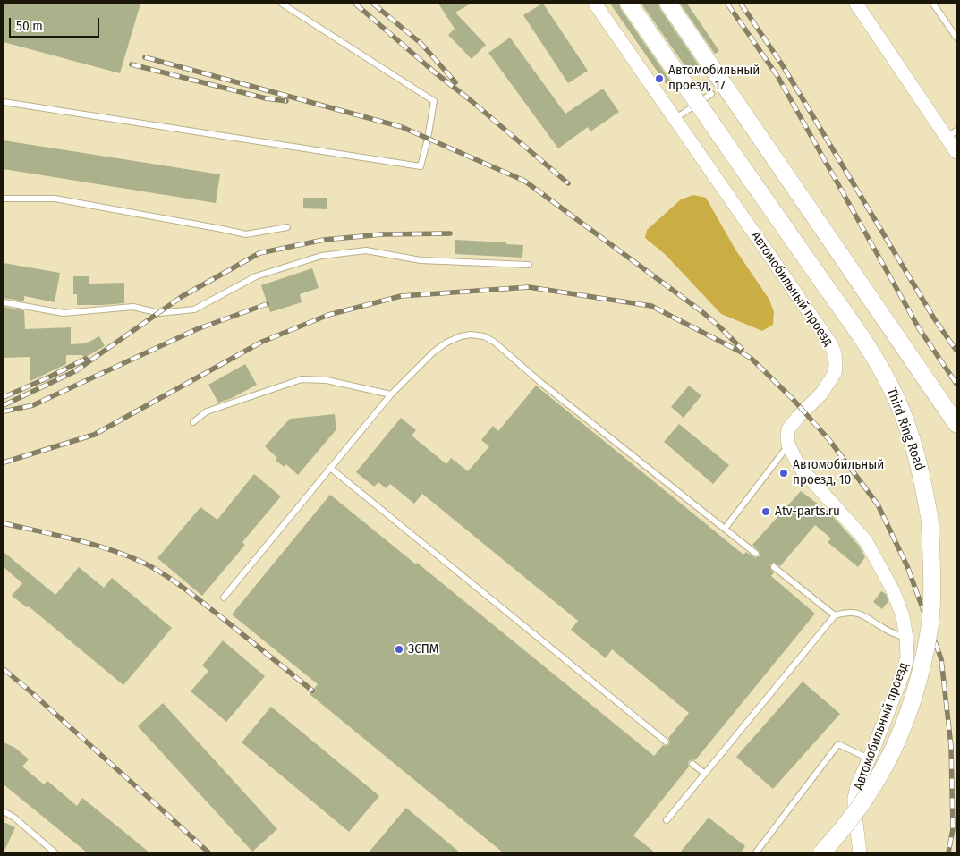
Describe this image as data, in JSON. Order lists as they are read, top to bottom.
{
  "streets": {
    "main road": ["Third Ring Road"],
    "street": ["Автомобильный проезд"]
  },
  "places": [
    "Автомобильный проезд, 17",
    "Автомобильный проезд, 10",
    "Atv-parts.ru",
    "ЗСПМ"
  ],
  "scale_bar": "50 m"
}
